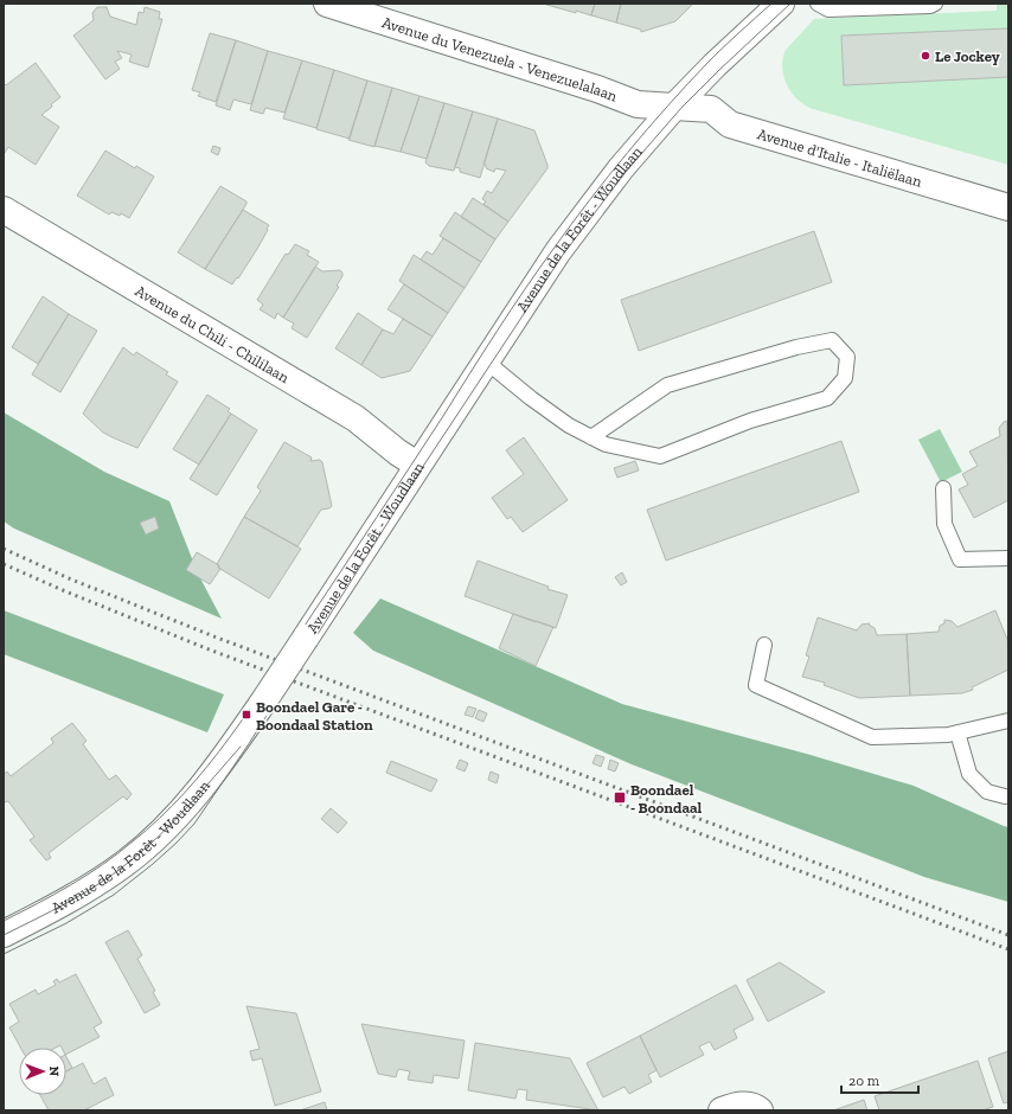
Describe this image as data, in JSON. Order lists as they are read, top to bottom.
{
  "streets": {
    "street": [
      "Avenue du Venezuela - Venezuelalaan",
      "Avenue d'Italie - Italiëlaan",
      "Avenue de la Forêt - Woudlaan",
      "Avenue du Chili - Chililaan"
    ]
  },
  "crossings": [
    ["Avenue du Venezuela - Venezuelalaan", "Avenue d'Italie - Italiëlaan"],
    ["Avenue du Venezuela - Venezuelalaan", "Avenue de la Forêt - Woudlaan"],
    ["Avenue d'Italie - Italiëlaan", "Avenue de la Forêt - Woudlaan"],
    ["Avenue de la Forêt - Woudlaan", "Avenue du Chili - Chililaan"]
  ],
  "places": {
    "other": ["Le Jockey"],
    "transit": ["Boondael Gare - Boondaal Station", "Boondael - Boondaal"]
  },
  "scale_bar": "20 m",
  "north": "right"
}
